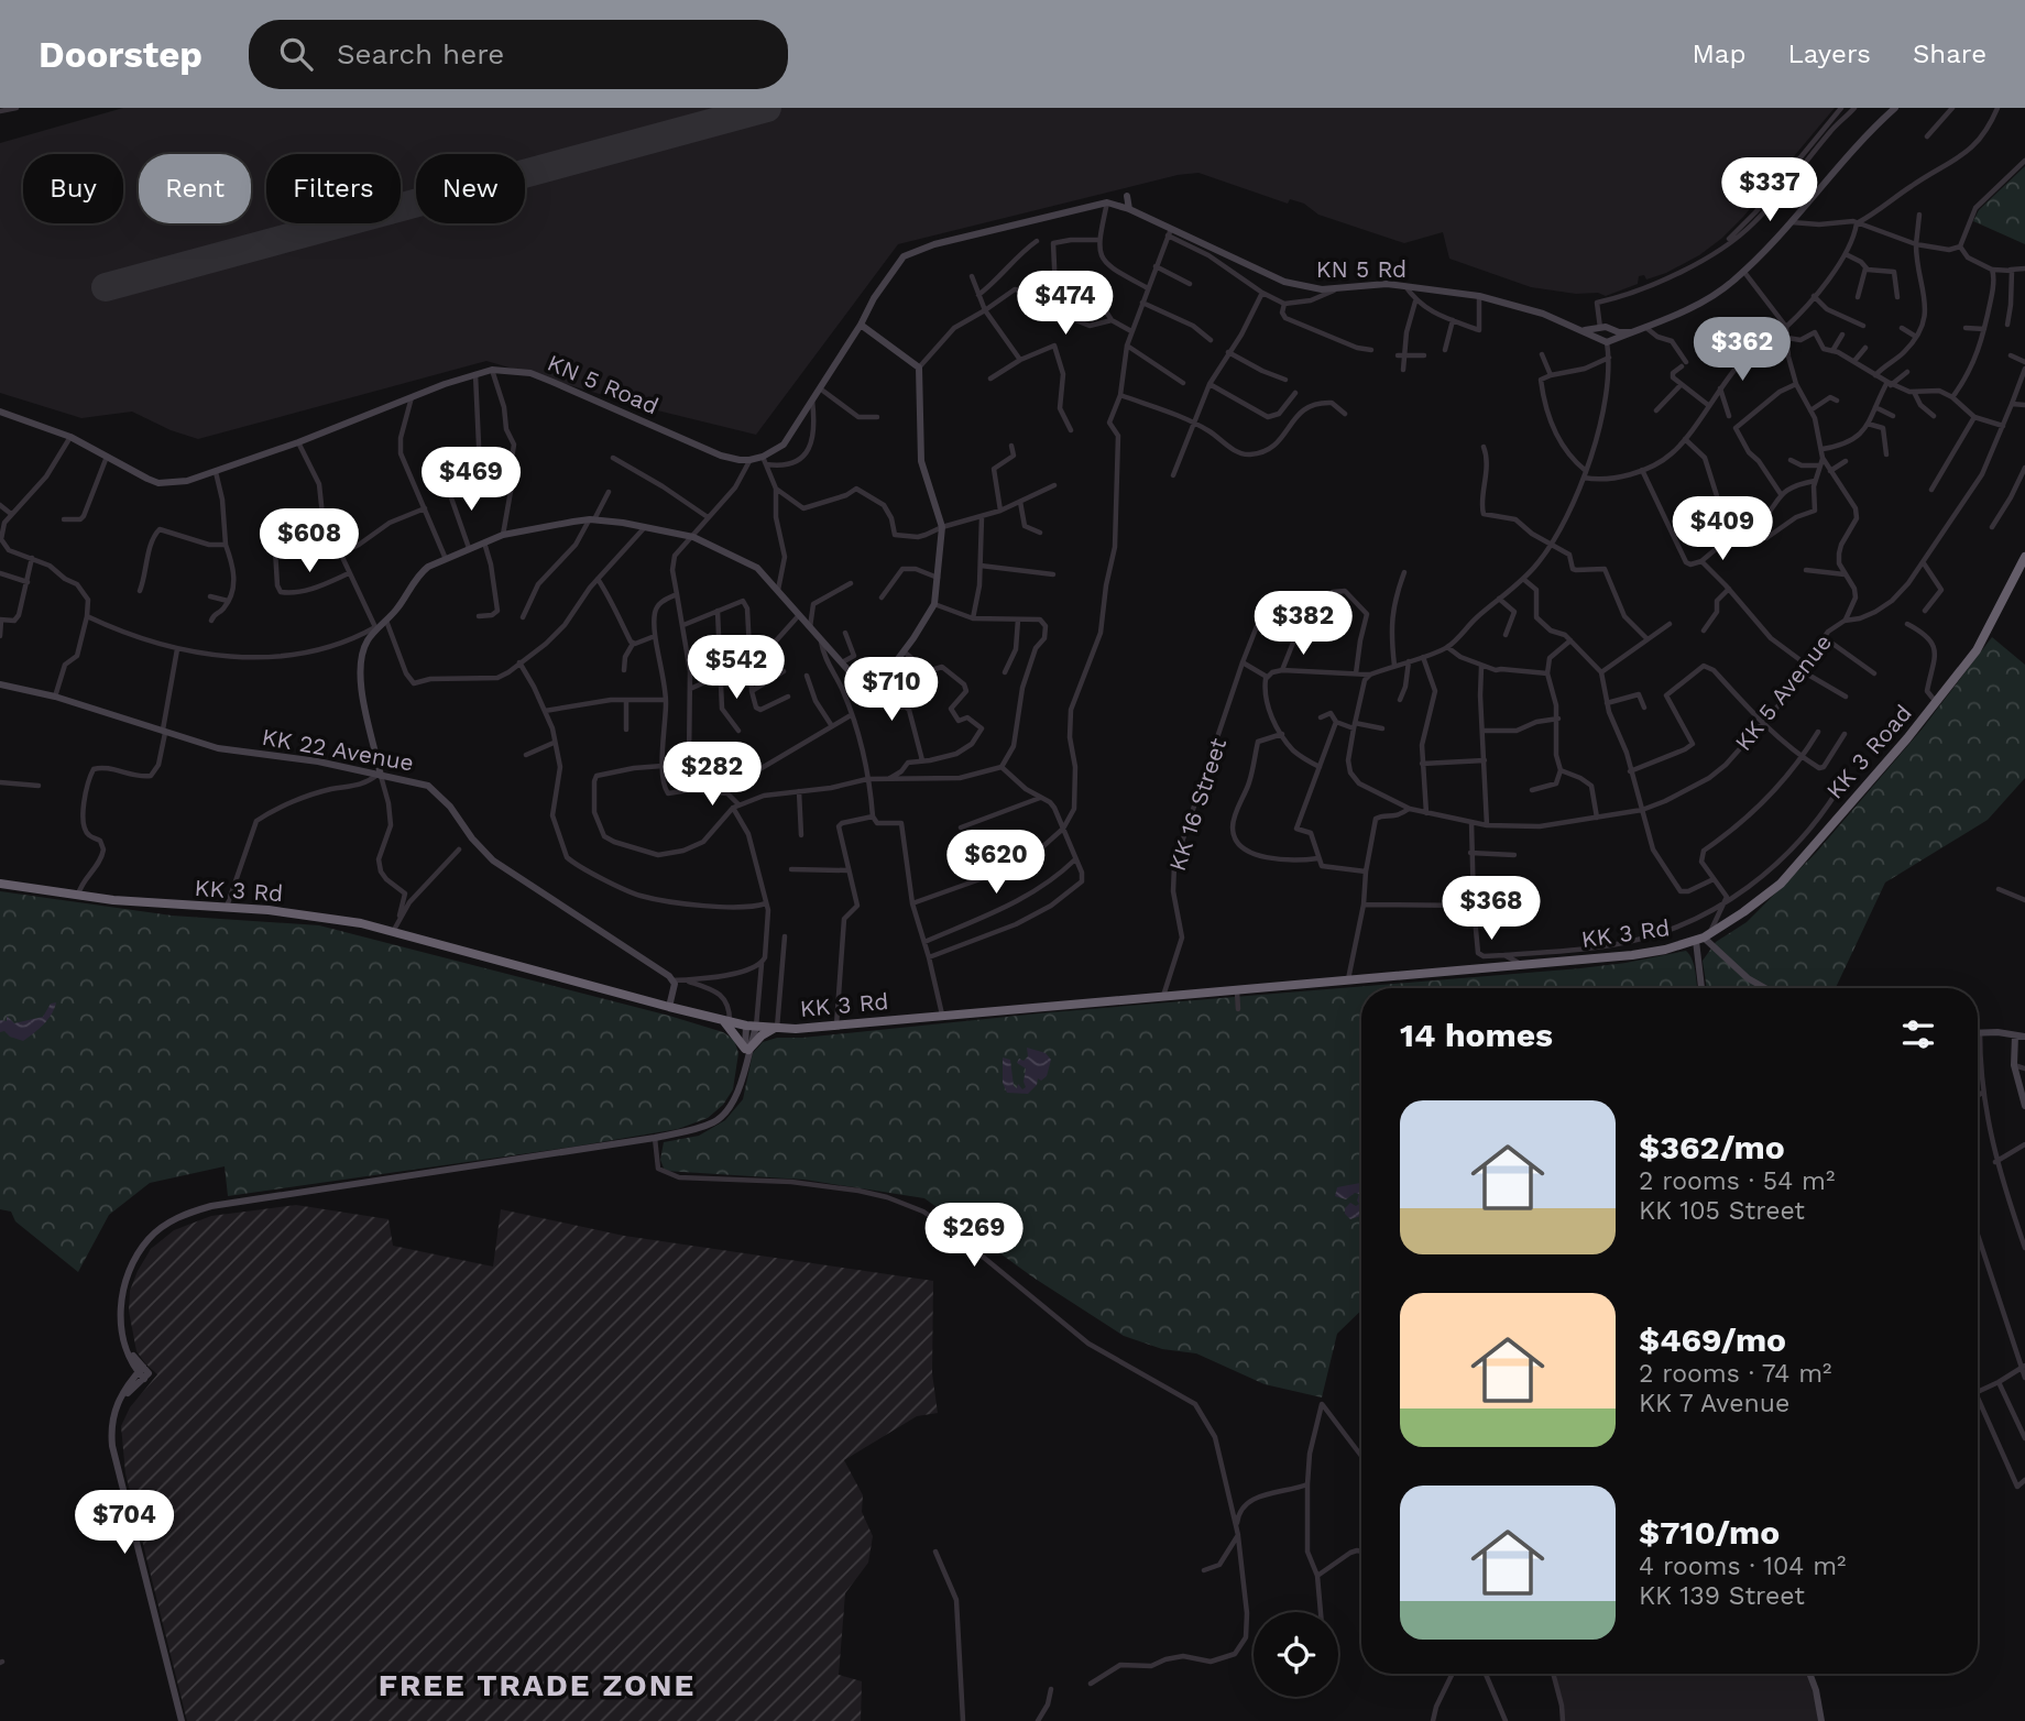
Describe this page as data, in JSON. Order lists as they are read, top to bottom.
{
  "streets": {
    "highway": ["KK 3 Road", "KK 3 Rd"],
    "main road": ["KN 5 Rd", "KN 5 Road", "KK 22 Avenue"],
    "street": ["KK 5 Avenue", "KK 16 Street"]
  },
  "crossings": [
    ["KN 5 Rd", "KN 5 Road"],
    ["KK 3 Road", "KK 3 Rd"],
    ["KK 16 Street", "KK 3 Rd"]
  ],
  "districts": ["FREE TRADE ZONE"],
  "page": {
    "header": "Doorstep",
    "search": "Search here",
    "nav": ["Map", "Layers", "Share"],
    "chip": [
      "Buy",
      "Rent",
      "Filters",
      "New"
    ],
    "price": [
      "$337",
      "$474",
      "$362",
      "$469",
      "$409",
      "$608",
      "$382",
      "$542",
      "$710",
      "$282",
      "$620",
      "$368",
      "$269",
      "$704"
    ],
    "heading": "14 homes",
    "list": [
      {
        "name": "$362/mo",
        "note": "2 rooms · 54 m² · KK 105 Street"
      },
      {
        "name": "$469/mo",
        "note": "2 rooms · 74 m² · KK 7 Avenue"
      },
      {
        "name": "$710/mo",
        "note": "4 rooms · 104 m² · KK 139 Street"
      }
    ]
  }
}
